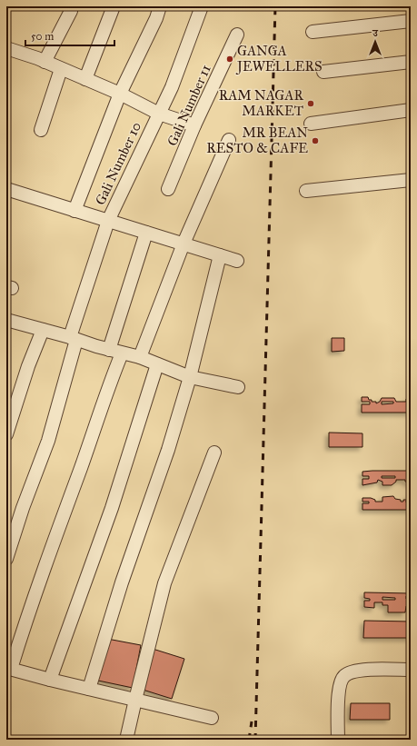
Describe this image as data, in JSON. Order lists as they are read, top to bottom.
{
  "streets": {
    "street": ["Gali Number 11", "Gali Number 10"]
  },
  "places": ["GANGA JEWELLERS", "RAM NAGAR MARKET", "MR BEAN RESTO & CAFE"],
  "scale_bar": "50 m",
  "north": "top"
}
